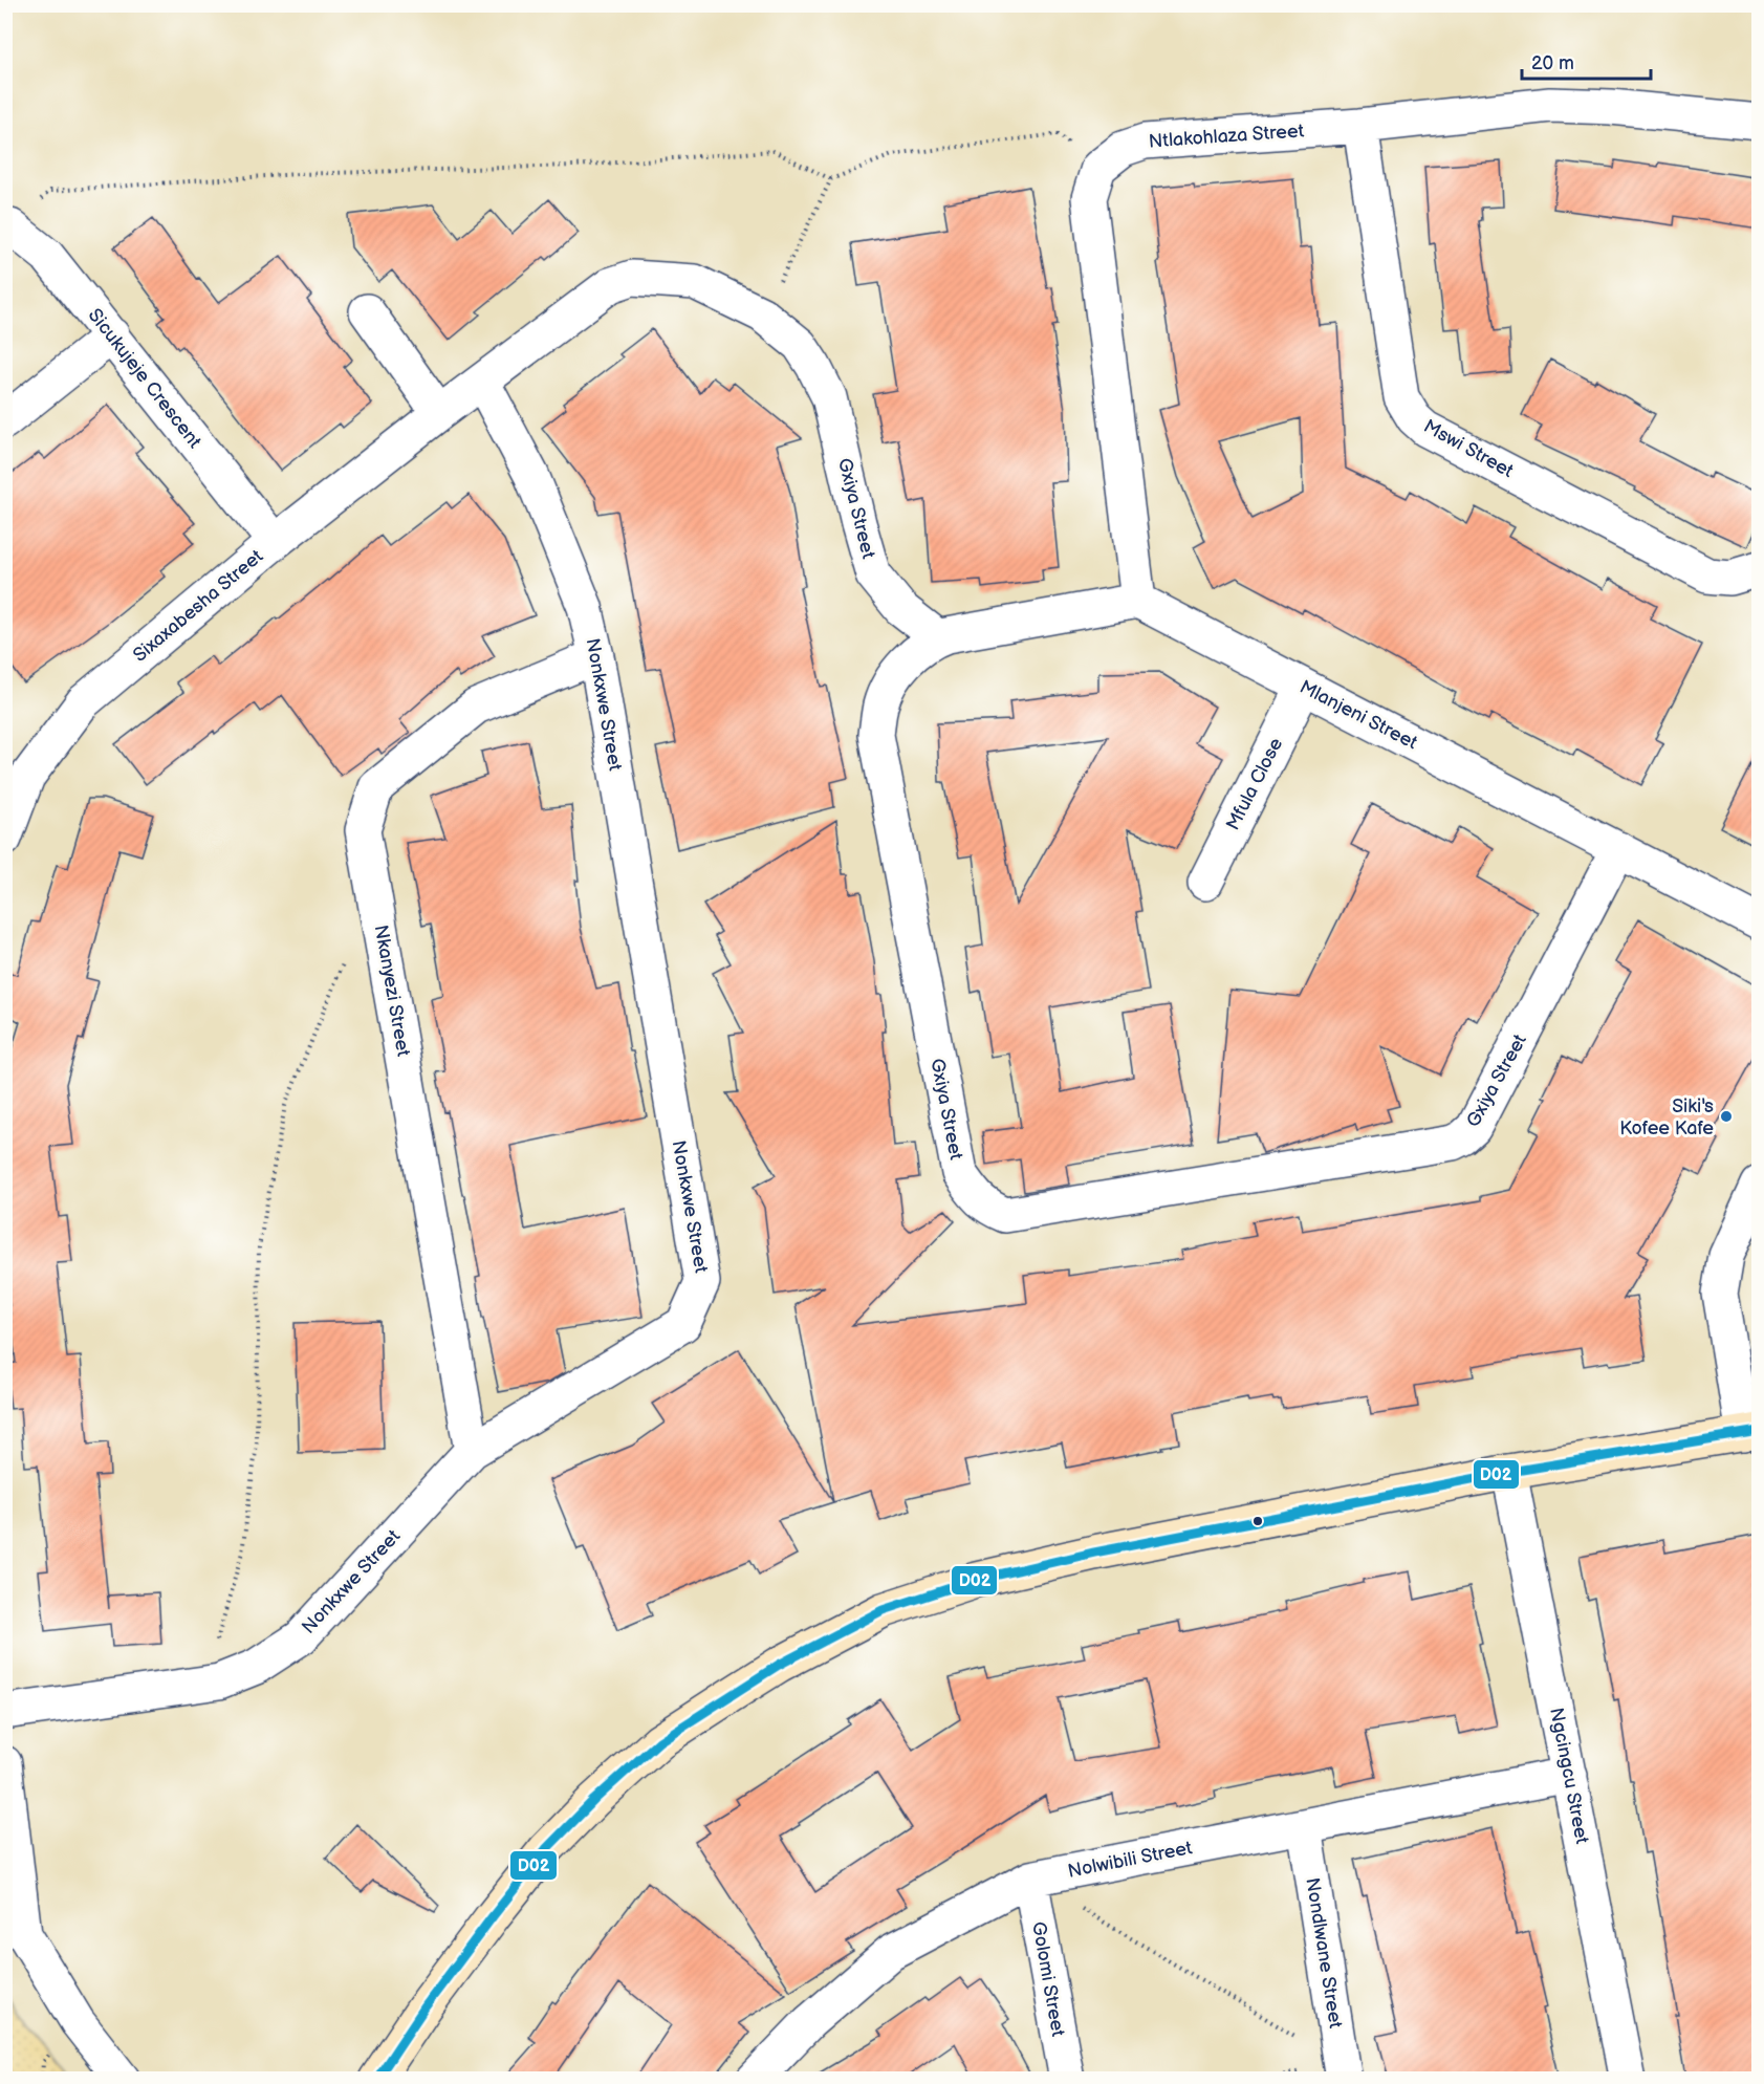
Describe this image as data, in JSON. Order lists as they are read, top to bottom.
{
  "streets": {
    "street": [
      "Ntlakohlaza Street",
      "Sicukujeje Crescent",
      "Mswi Street",
      "Gxiya Street",
      "Sixaxabesha Street",
      "Nonkxwe Street",
      "Mlanjeni Street",
      "Mfula Close",
      "Nkanyezi Street",
      "Ngcingcu Street",
      "Nolwibili Street",
      "Nondlwane Street",
      "Golomi Street"
    ]
  },
  "crossings": [
    ["Ntlakohlaza Street", "Mswi Street"],
    ["Sicukujeje Crescent", "Sixaxabesha Street"],
    ["Gxiya Street", "Sixaxabesha Street"],
    ["Gxiya Street", "Mlanjeni Street"],
    ["Sixaxabesha Street", "Nonkxwe Street"],
    ["Nonkxwe Street", "Nkanyezi Street"],
    ["Mlanjeni Street", "Mfula Close"],
    ["Ngcingcu Street", "Nolwibili Street"],
    ["Nolwibili Street", "Nondlwane Street"],
    ["Nolwibili Street", "Golomi Street"]
  ],
  "places": ["Siki's Kofee Kafe"],
  "lines": ["transit line D02"],
  "scale_bar": "20 m"
}
